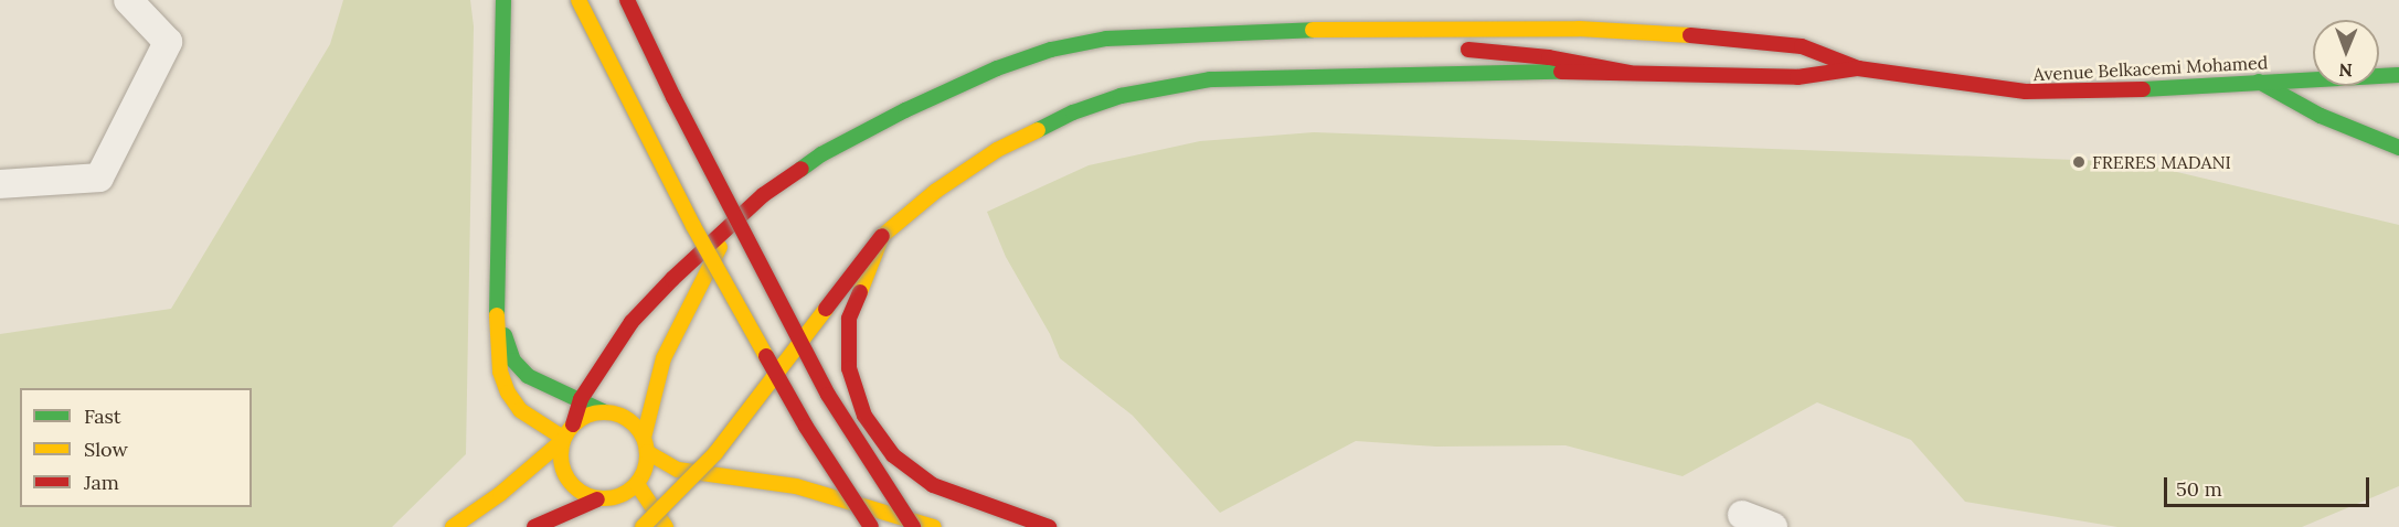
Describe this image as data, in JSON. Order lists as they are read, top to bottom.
{
  "streets": {
    "main road": ["Avenue Belkacemi Mohamed"]
  },
  "places": ["FRERES MADANI"],
  "legend": ["Fast", "Slow", "Jam"],
  "scale_bar": "50 m",
  "north": "bottom"
}
